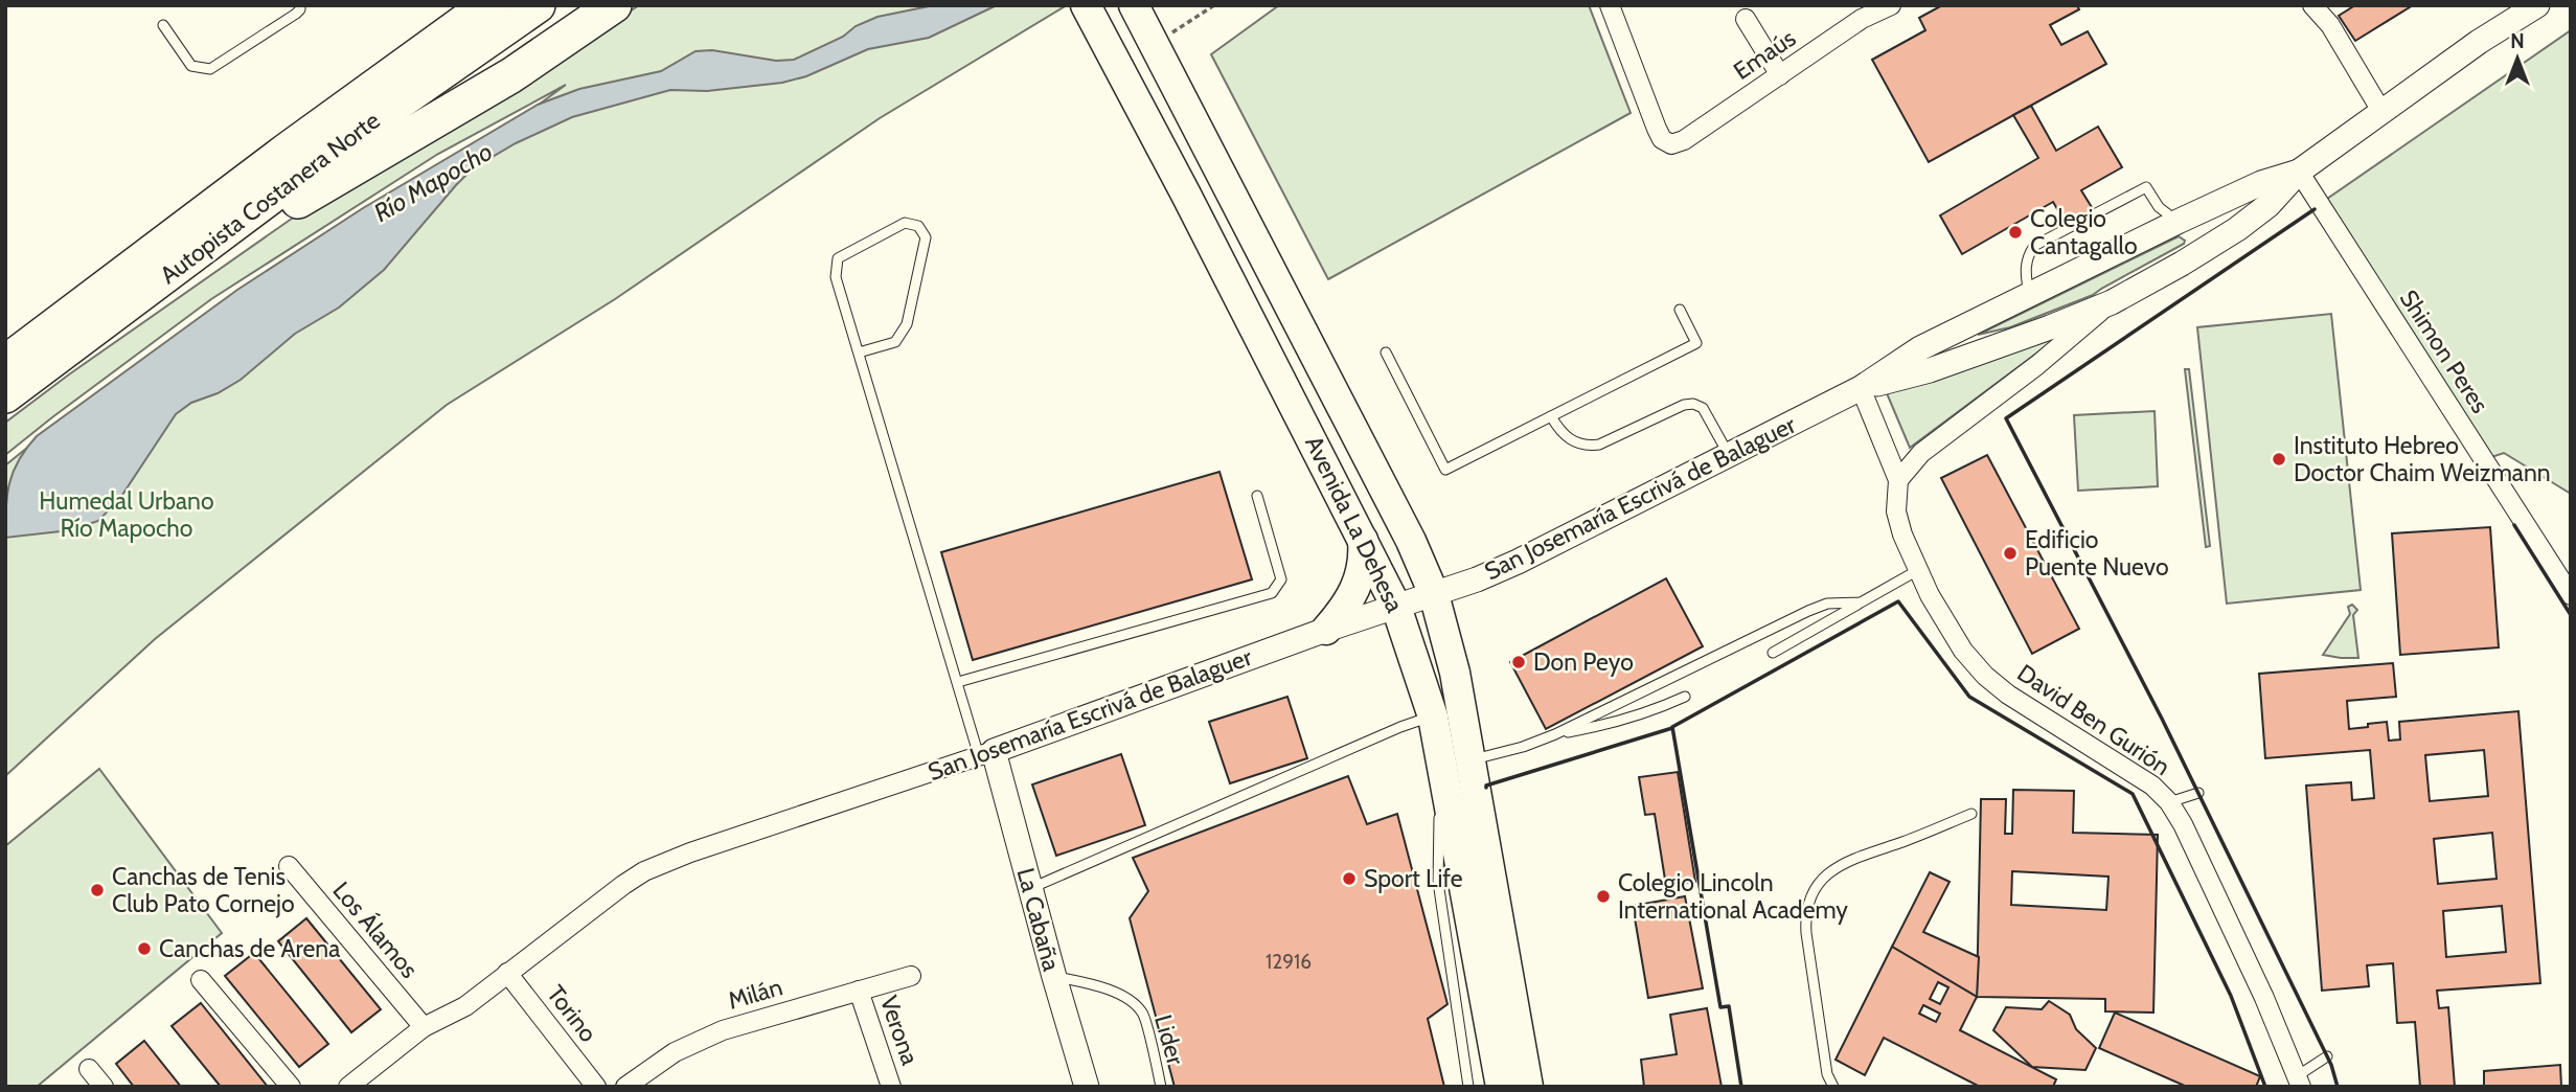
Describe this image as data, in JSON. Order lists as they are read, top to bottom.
{
  "streets": {
    "highway": ["Autopista Costanera Norte"],
    "main road": ["Avenida La Dehesa"],
    "street": [
      "Emaús",
      "Shimon Peres",
      "San Josemaría Escrivá de Balaguer",
      "David Ben Gurión",
      "La Cabaña",
      "Los Álamos",
      "Milán",
      "Torino",
      "Verona"
    ],
    "lane": ["Lider"]
  },
  "crossings": [
    ["Shimon Peres", "San Josemaría Escrivá de Balaguer"],
    ["San Josemaría Escrivá de Balaguer", "Avenida La Dehesa"],
    ["San Josemaría Escrivá de Balaguer", "David Ben Gurión"],
    ["San Josemaría Escrivá de Balaguer", "La Cabaña"],
    ["San Josemaría Escrivá de Balaguer", "Los Álamos"],
    ["San Josemaría Escrivá de Balaguer", "Torino"],
    ["La Cabaña", "Lider"],
    ["Milán", "Verona"]
  ],
  "water": ["Río Mapocho"],
  "parks": ["Humedal Urbano Río Mapocho"],
  "places": [
    "Colegio Cantagallo",
    "Instituto Hebreo Doctor Chaim Weizmann",
    "Edificio Puente Nuevo",
    "Don Peyo",
    "Sport Life",
    "Canchas de Tenis Club Pato Cornejo",
    "Colegio Lincoln International Academy",
    "Canchas de Arena"
  ],
  "house_numbers": ["12916"],
  "north": "top"
}
